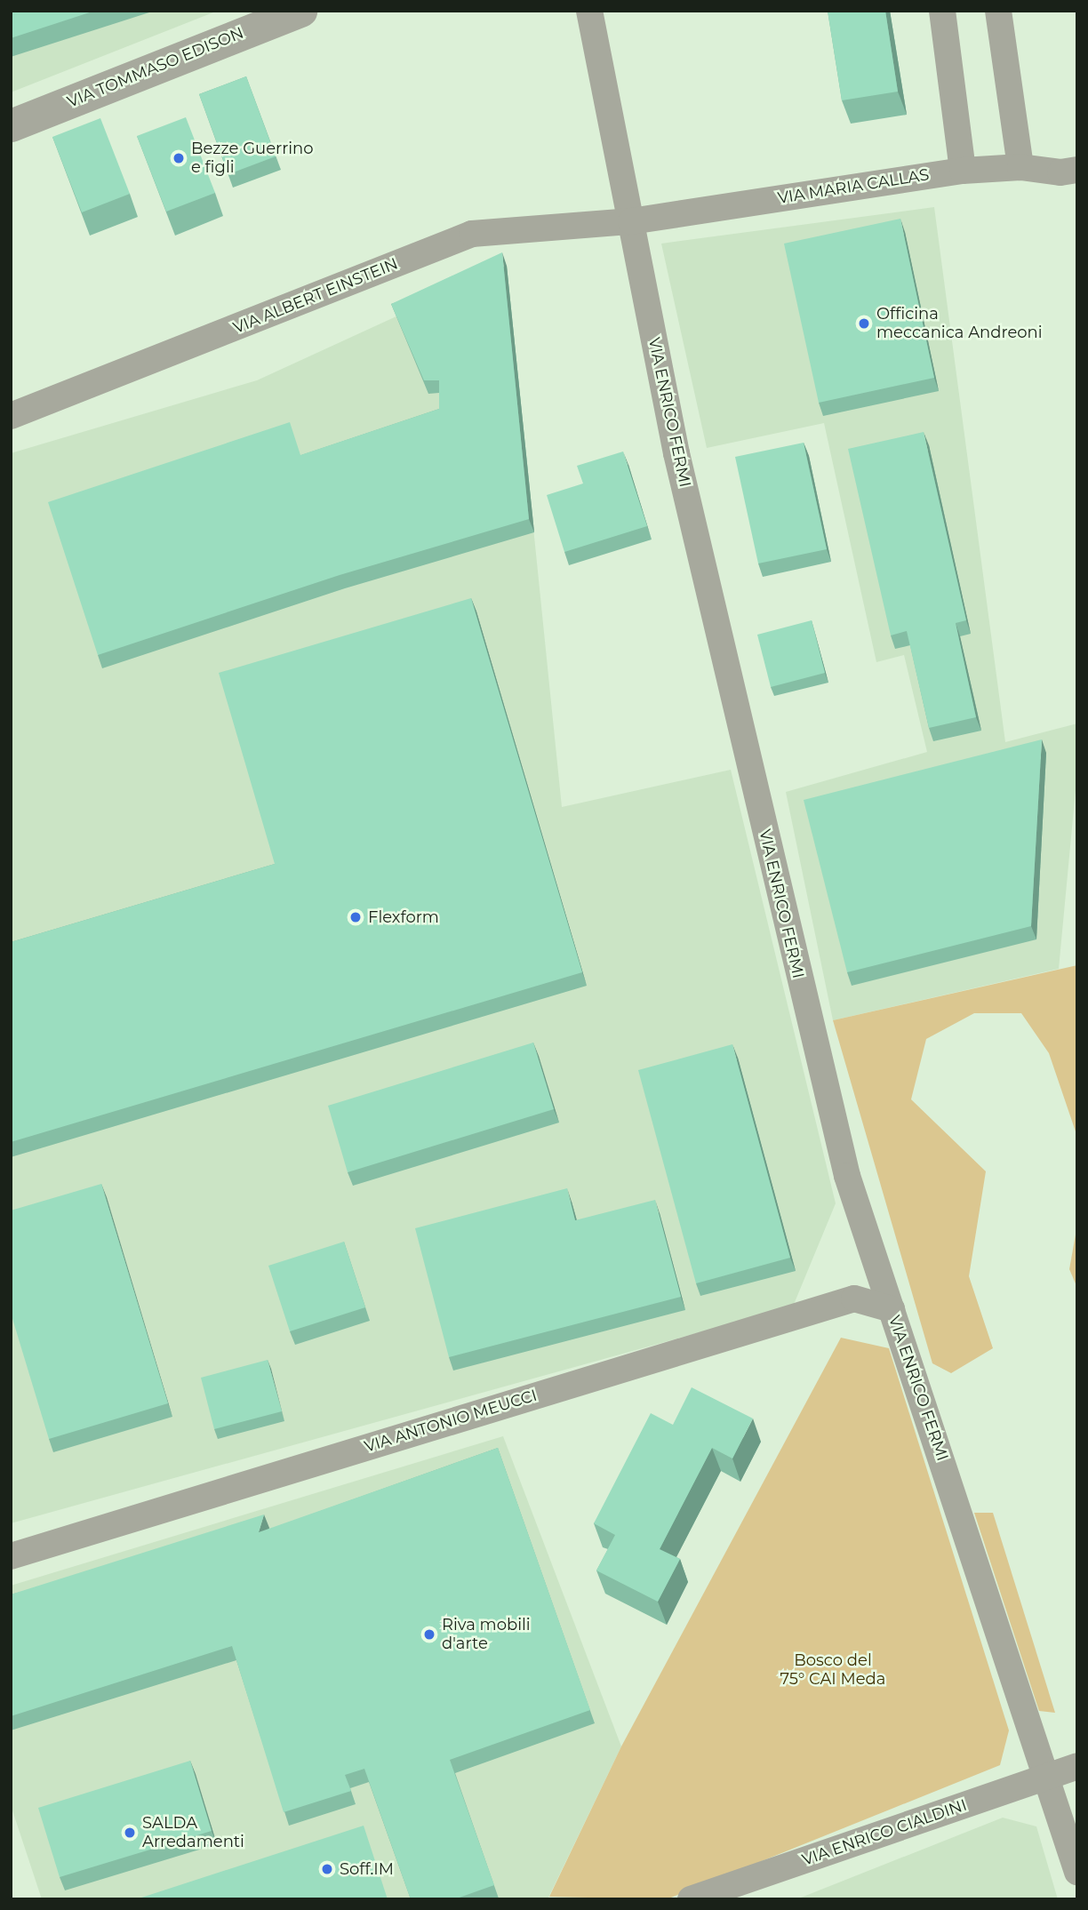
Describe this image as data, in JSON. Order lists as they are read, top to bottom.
{
  "streets": {
    "street": [
      "VIA TOMMASO EDISON",
      "VIA MARIA CALLAS",
      "VIA ALBERT EINSTEIN",
      "VIA ENRICO FERMI",
      "VIA ANTONIO MEUCCI",
      "VIA ENRICO CIALDINI"
    ]
  },
  "crossings": [
    ["VIA MARIA CALLAS", "VIA ALBERT EINSTEIN"],
    ["VIA MARIA CALLAS", "VIA ENRICO FERMI"],
    ["VIA ALBERT EINSTEIN", "VIA ENRICO FERMI"],
    ["VIA ENRICO FERMI", "VIA ANTONIO MEUCCI"],
    ["VIA ENRICO FERMI", "VIA ENRICO CIALDINI"]
  ],
  "parks": ["Bosco del 75° CAI Meda"],
  "places": [
    "Bezze Guerrino e figli",
    "Officina meccanica Andreoni",
    "Flexform",
    "Riva mobili d'arte",
    "SALDA Arredamenti",
    "Soff.IM"
  ]
}
